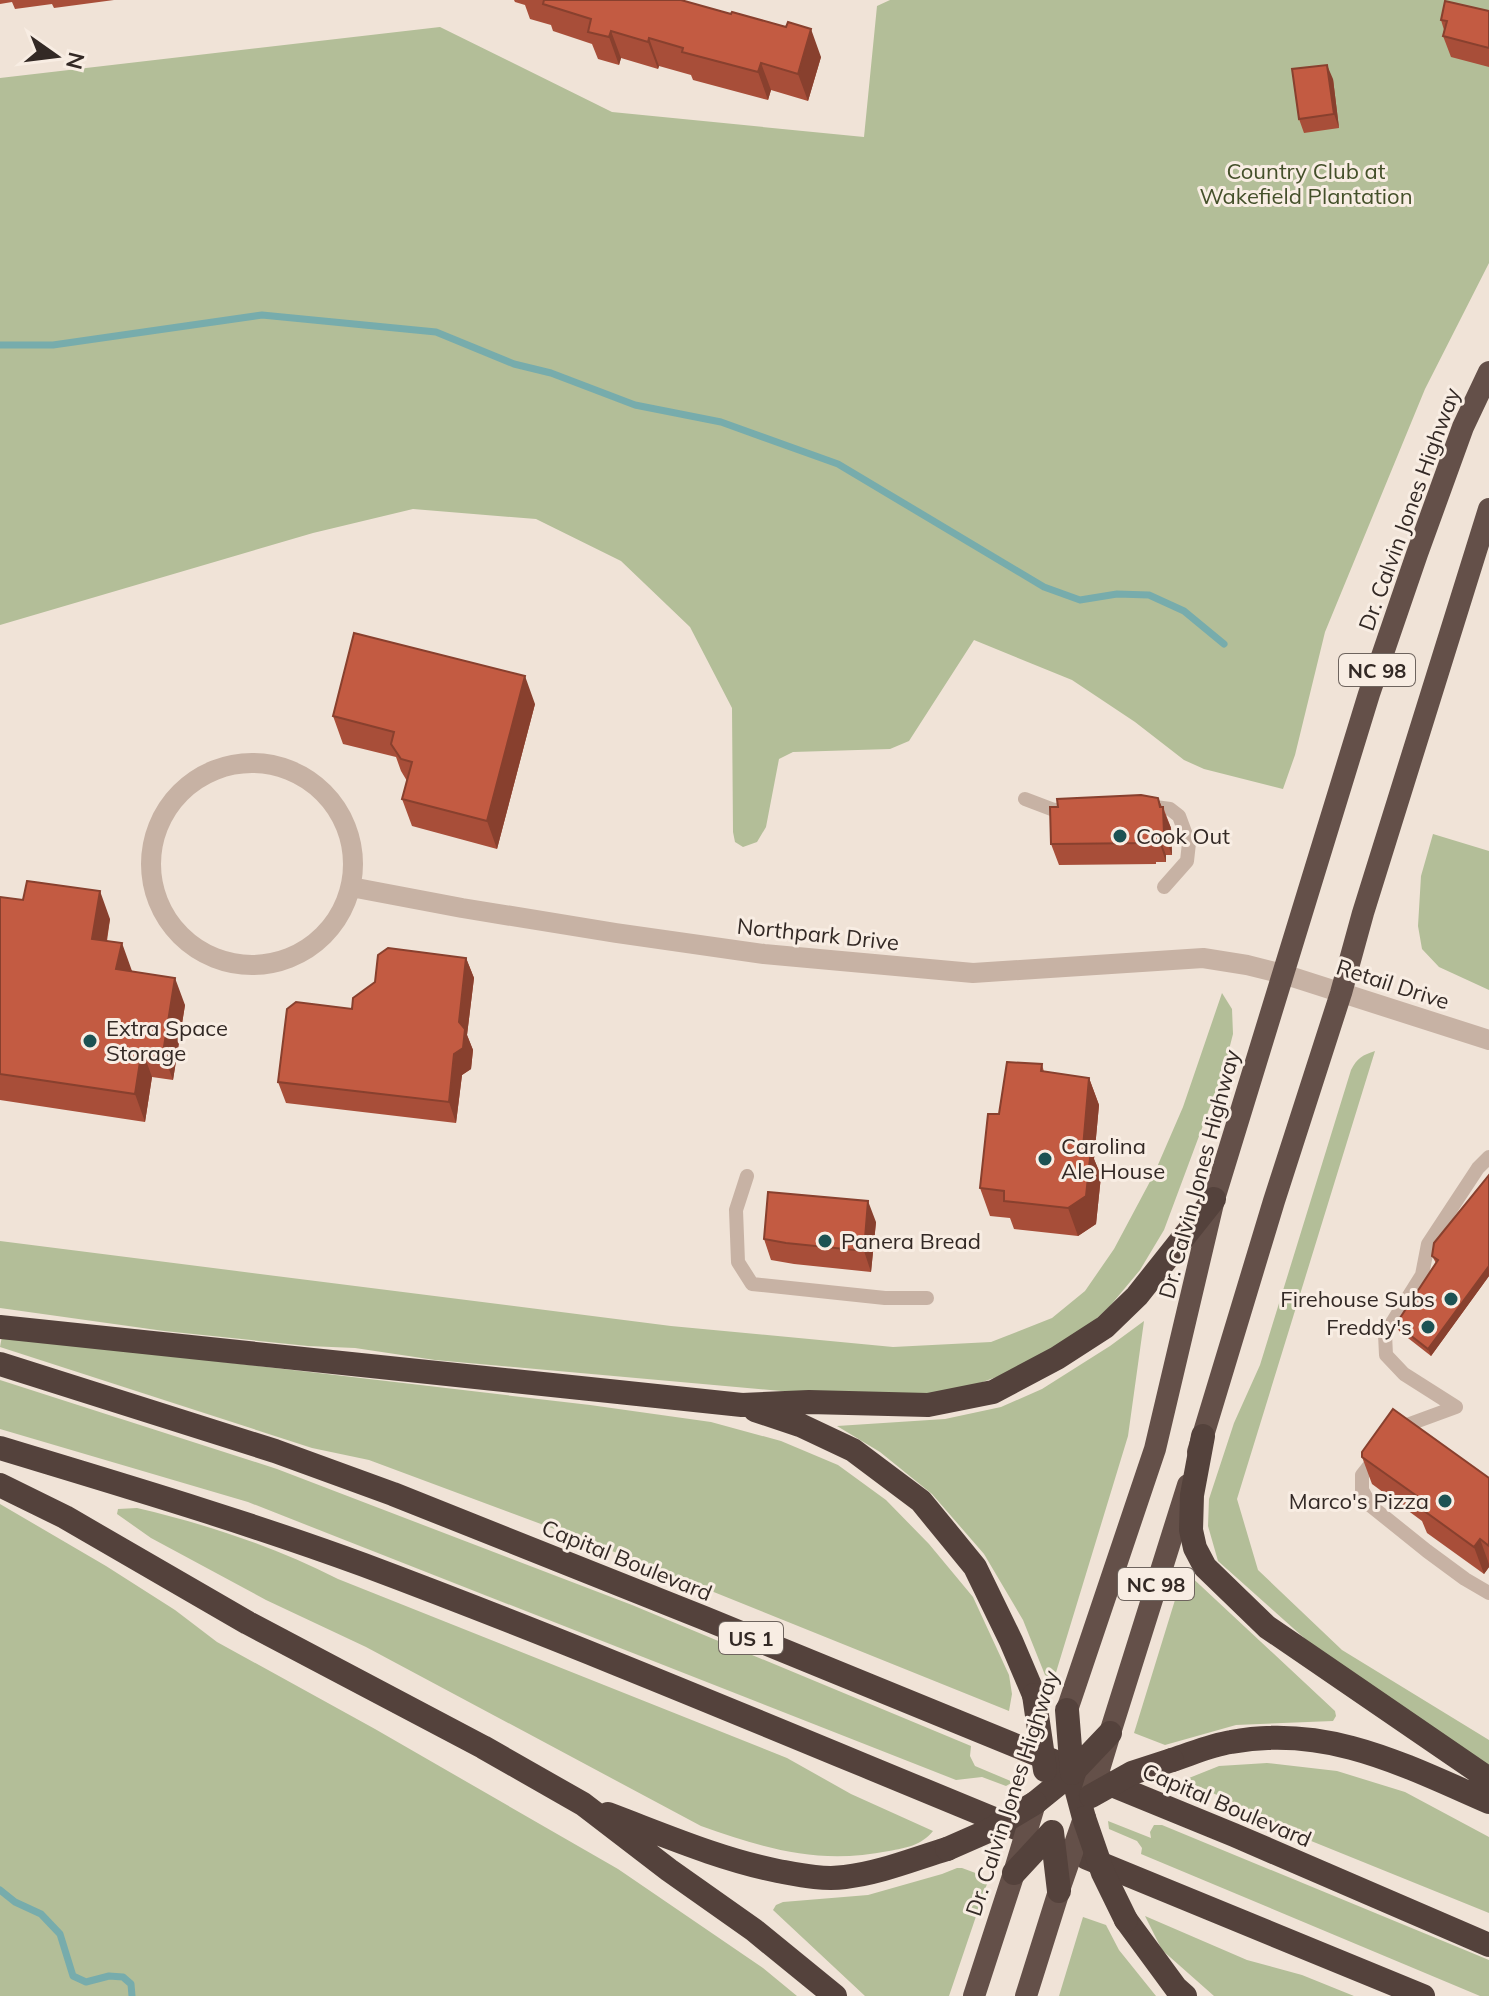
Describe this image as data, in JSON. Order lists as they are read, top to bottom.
{
  "streets": {
    "highway": [
      "Dr. Calvin Jones Highway",
      "NC 98",
      "Capital Boulevard",
      "US 1"
    ],
    "street": ["Northpark Drive", "Retail Drive"]
  },
  "crossings": [
    ["Dr. Calvin Jones Highway", "Northpark Drive"],
    ["Dr. Calvin Jones Highway", "Retail Drive"],
    ["NC 98", "Retail Drive"],
    ["Northpark Drive", "Retail Drive"]
  ],
  "parks": ["Country Club at Wakefield Plantation"],
  "places": [
    "Cook Out",
    "Extra Space Storage",
    "Carolina Ale House",
    "Panera Bread",
    "Firehouse Subs",
    "Freddy's",
    "Marco's Pizza"
  ],
  "north": "right"
}
